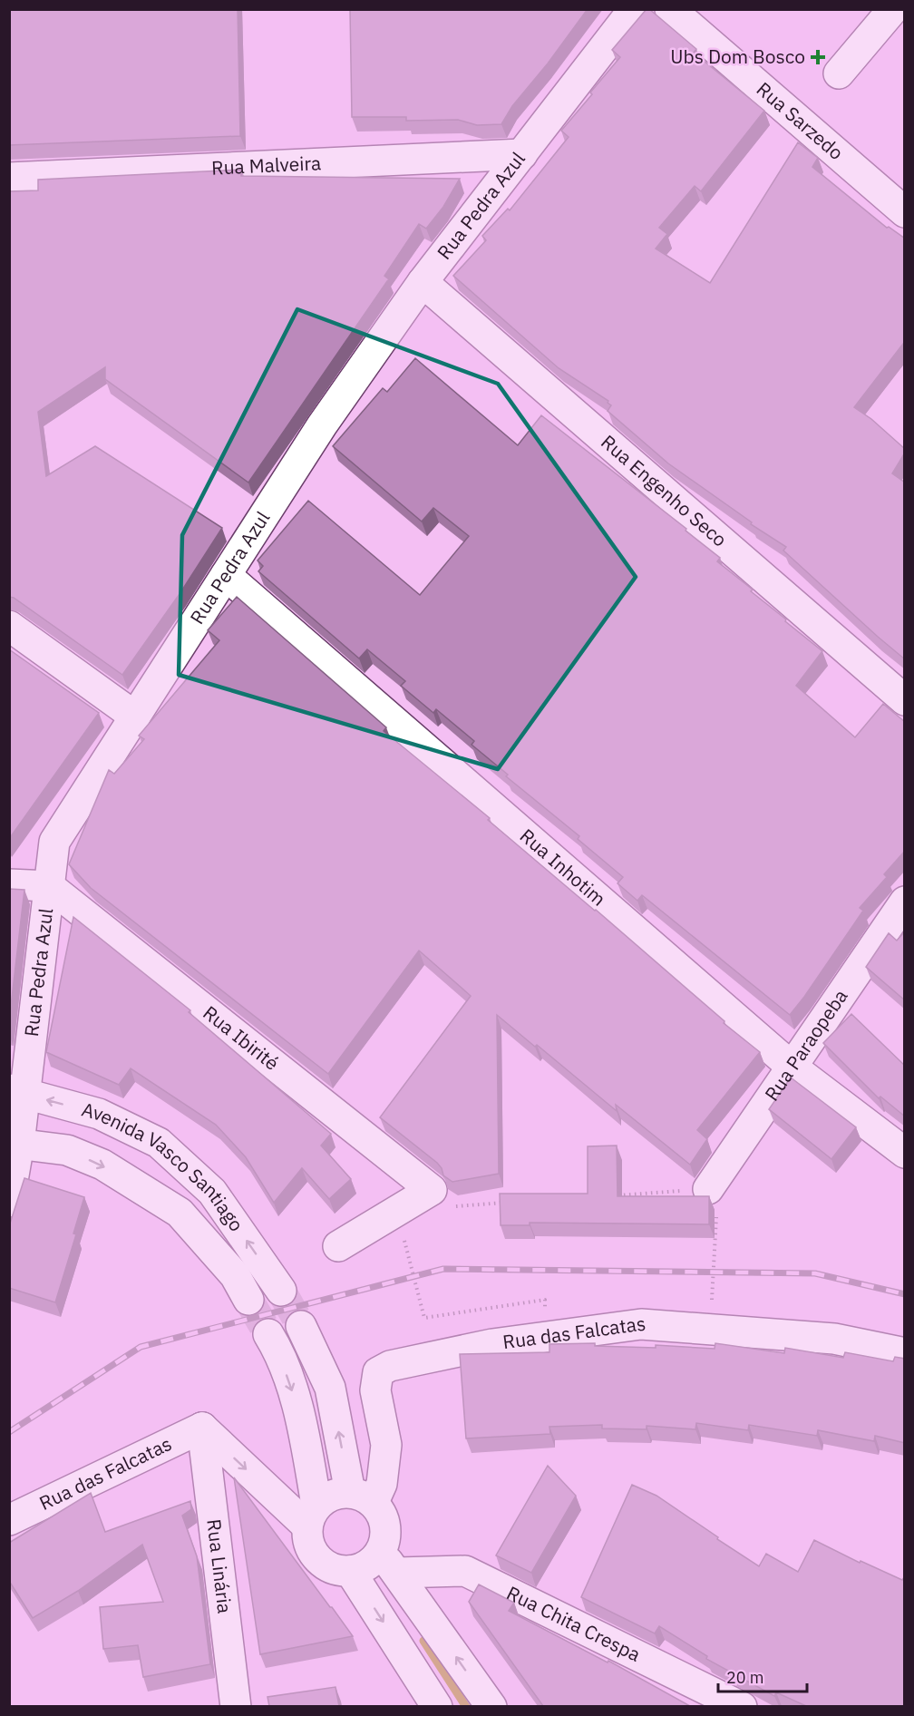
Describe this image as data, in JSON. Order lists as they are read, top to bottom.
{
  "streets": {
    "street": [
      "Rua Sarzedo",
      "Rua Malveira",
      "Rua Pedra Azul",
      "Rua Engenho Seco",
      "Rua Inhotim",
      "Rua Ibirité",
      "Rua Paraopeba",
      "Avenida Vasco Santiago",
      "Rua das Falcatas",
      "Rua Linária",
      "Rua Chita Crespa"
    ]
  },
  "crossings": [
    ["Rua Malveira", "Rua Pedra Azul"],
    ["Rua Pedra Azul", "Rua Engenho Seco"],
    ["Rua Pedra Azul", "Rua Inhotim"],
    ["Rua Pedra Azul", "Rua Ibirité"],
    ["Rua Pedra Azul", "Avenida Vasco Santiago"],
    ["Rua Inhotim", "Rua Paraopeba"],
    ["Rua das Falcatas", "Rua Linária"],
    ["Rua das Falcatas", "Rua Chita Crespa"]
  ],
  "places": {
    "health": ["Ubs Dom Bosco"]
  },
  "scale_bar": "20 m"
}
